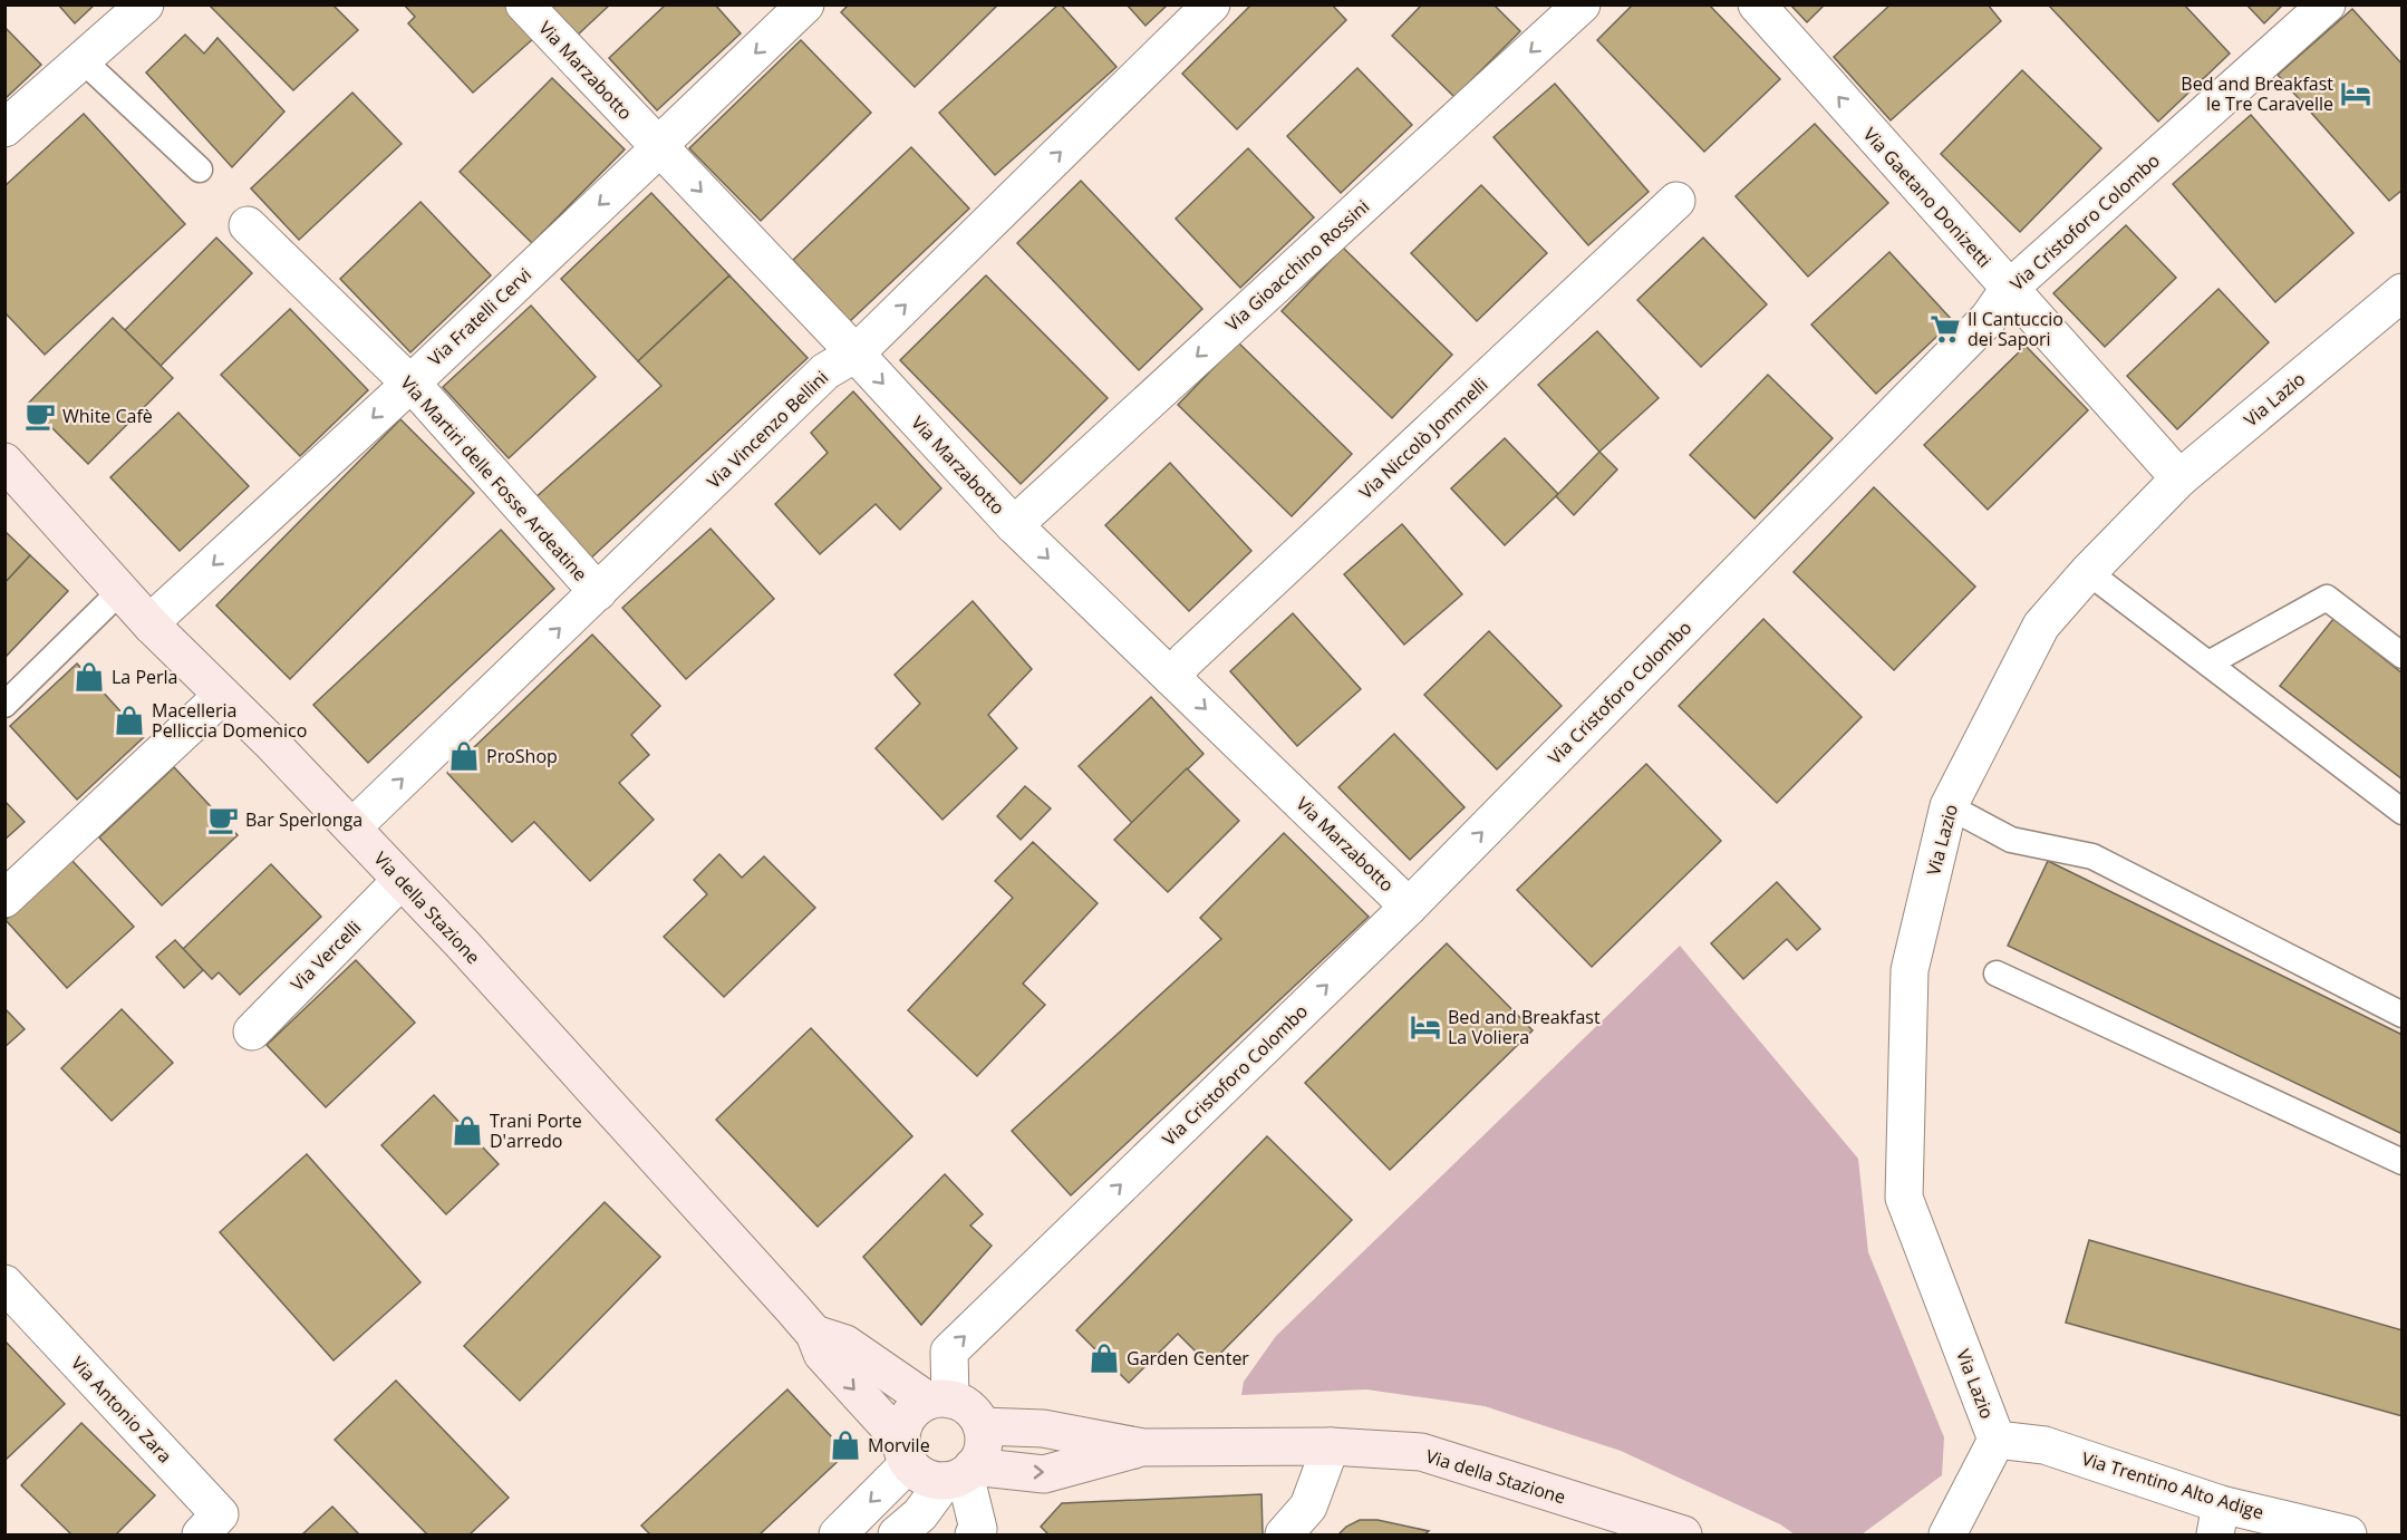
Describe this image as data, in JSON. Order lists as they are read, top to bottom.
{
  "streets": {
    "street": [
      "Via Marzabotto",
      "Via Gaetano Donizetti",
      "Via Cristoforo Colombo",
      "Via Gioacchino Rossini",
      "Via Fratelli Cervi",
      "Via Lazio",
      "Via Vincenzo Bellini",
      "Via Niccolò Jommelli",
      "Via Martiri delle Fosse Ardeatine",
      "Via della Stazione",
      "Via Vercelli",
      "Via Antonio Zara",
      "Via Trentino Alto Adige"
    ]
  },
  "crossings": [
    ["Via Marzabotto", "Via Cristoforo Colombo"],
    ["Via Marzabotto", "Via Gioacchino Rossini"],
    ["Via Marzabotto", "Via Fratelli Cervi"],
    ["Via Marzabotto", "Via Vincenzo Bellini"],
    ["Via Marzabotto", "Via Niccolò Jommelli"],
    ["Via Gaetano Donizetti", "Via Cristoforo Colombo"],
    ["Via Gaetano Donizetti", "Via Lazio"],
    ["Via Cristoforo Colombo", "Via della Stazione"],
    ["Via Fratelli Cervi", "Via Martiri delle Fosse Ardeatine"],
    ["Via Fratelli Cervi", "Via della Stazione"],
    ["Via Lazio", "Via Trentino Alto Adige"],
    ["Via Vincenzo Bellini", "Via Martiri delle Fosse Ardeatine"],
    ["Via Vincenzo Bellini", "Via della Stazione"],
    ["Via della Stazione", "Via Vercelli"]
  ],
  "one_way": [
    "Via Marzabotto",
    "Via Gaetano Donizetti",
    "Via Cristoforo Colombo",
    "Via Gioacchino Rossini",
    "Via Fratelli Cervi",
    "Via Vincenzo Bellini"
  ],
  "places": {
    "hotel": ["Bed and Breakfast le Tre Caravelle", "Bed and Breakfast La Voliera"],
    "supermarket": ["Il Cantuccio dei Sapori"],
    "cafe": ["White Cafè", "Bar Sperlonga"],
    "shop": [
      "La Perla",
      "Macelleria Pelliccia Domenico",
      "ProShop",
      "Trani Porte D'arredo",
      "Garden Center",
      "Morvile"
    ]
  }
}
